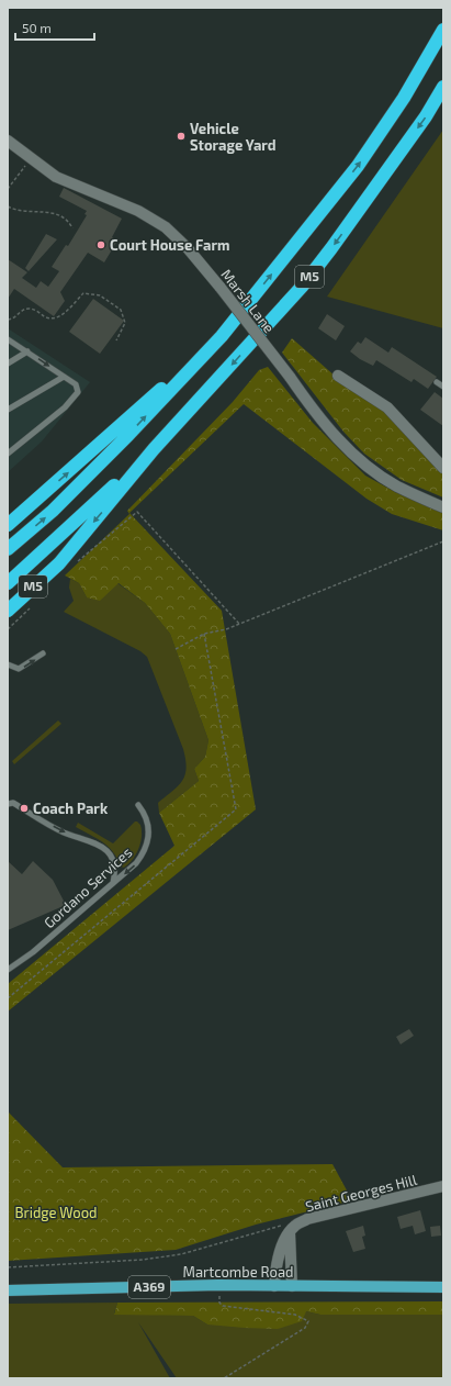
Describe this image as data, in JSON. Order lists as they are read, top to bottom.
{
  "streets": {
    "highway": ["M5"],
    "main road": ["Martcombe Road", "A369"],
    "street": ["Marsh Lane", "Saint Georges Hill"],
    "lane": ["Gordano Services"]
  },
  "one_way": ["Gordano Services"],
  "parks": ["Bridge Wood"],
  "places": ["Vehicle Storage Yard", "Court House Farm", "Coach Park"],
  "scale_bar": "50 m"
}
